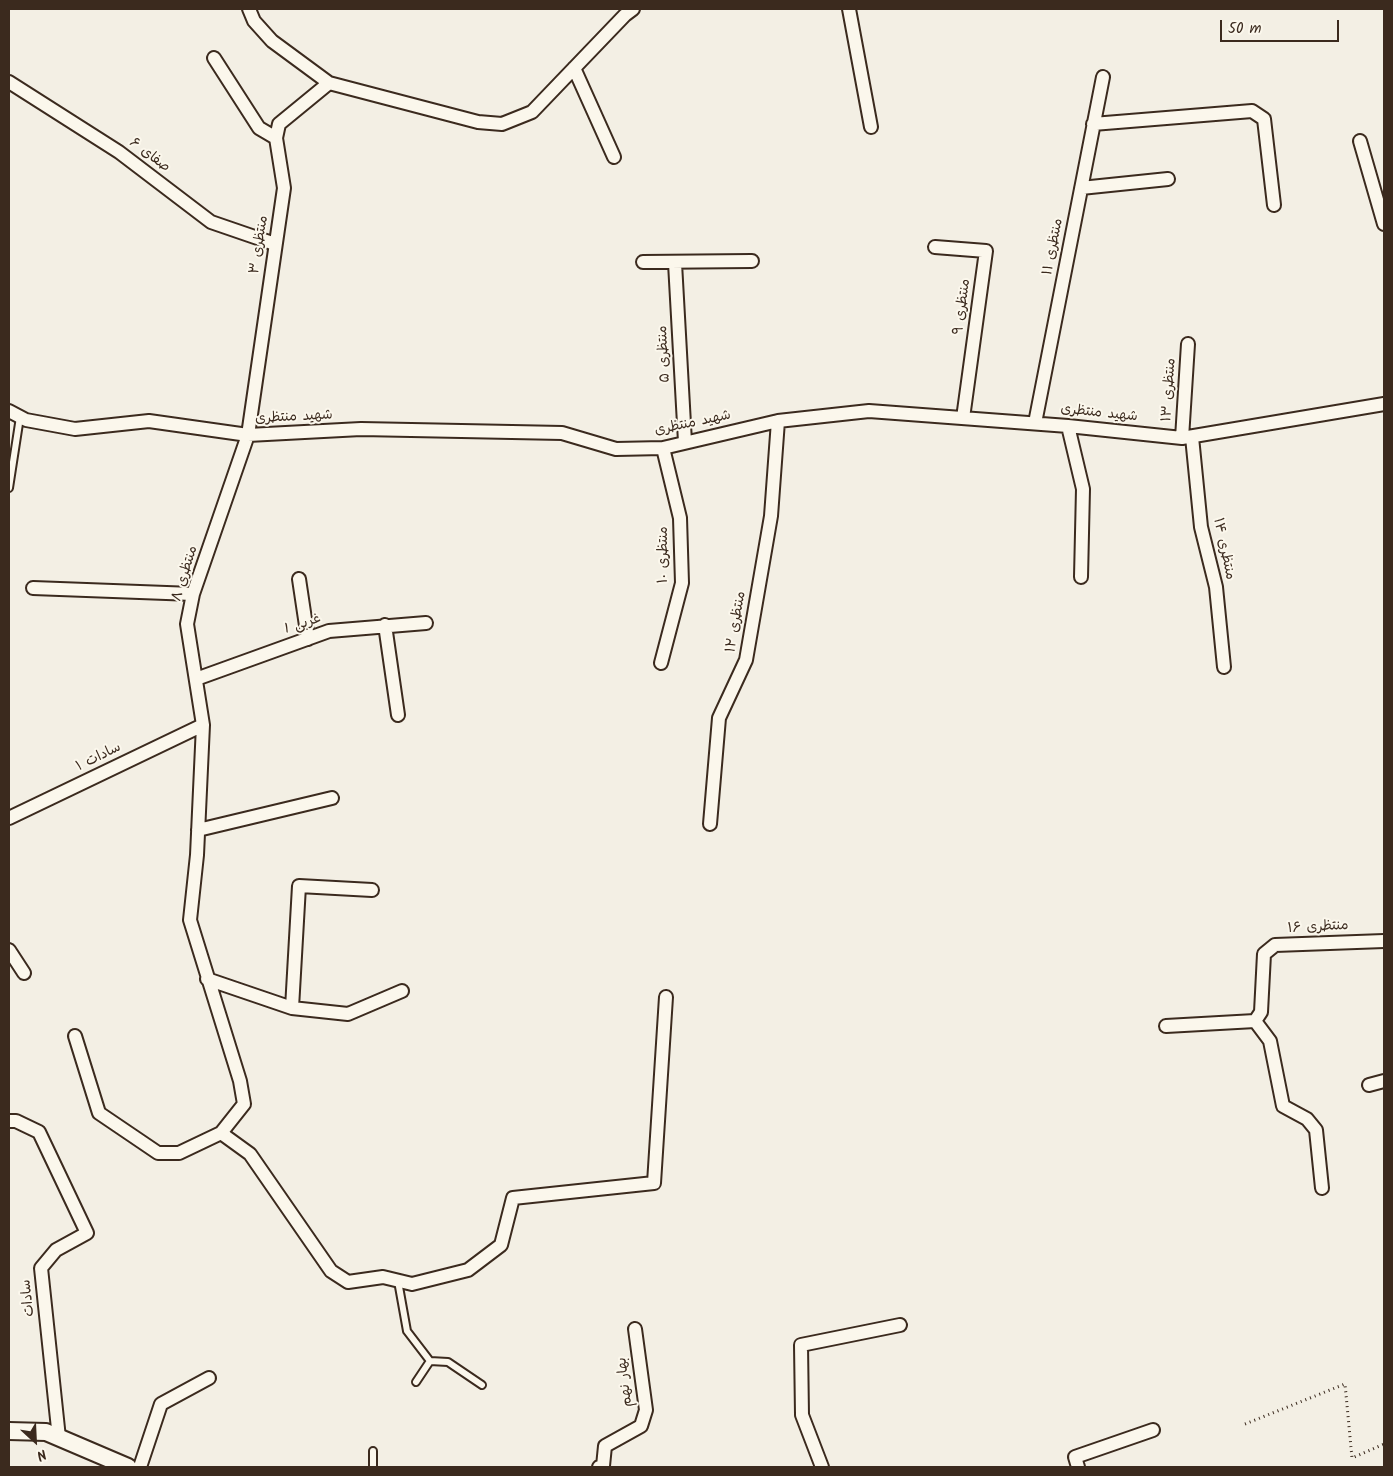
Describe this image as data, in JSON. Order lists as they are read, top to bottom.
{
  "streets": {
    "street": [
      "صفای ۶",
      "منتظری ۳",
      "منتظری ۱۱",
      "منتظری ۹",
      "منتظری ۵",
      "منتظری ۱۳",
      "شهید منتظری",
      "منتظری ۱۴",
      "منتظری ۱۰",
      "منتظری ۸",
      "منتظری ۱۲",
      "غربی 1",
      "سادات ۱",
      "منتظری ۱۶",
      "سادات",
      "بهار نهم"
    ]
  },
  "crossings": [
    ["صفای ۶", "منتظری ۳"],
    ["منتظری ۳", "شهید منتظری"],
    ["منتظری ۳", "منتظری ۸"],
    ["منتظری ۱۱", "شهید منتظری"],
    ["منتظری ۹", "شهید منتظری"],
    ["منتظری ۵", "شهید منتظری"],
    ["منتظری ۱۳", "شهید منتظری"],
    ["منتظری ۱۳", "منتظری ۱۴"],
    ["شهید منتظری", "منتظری ۱۴"],
    ["شهید منتظری", "منتظری ۱۰"],
    ["شهید منتظری", "منتظری ۸"],
    ["شهید منتظری", "منتظری ۱۲"],
    ["منتظری ۸", "غربی 1"],
    ["منتظری ۸", "سادات ۱"]
  ],
  "scale_bar": "50 m",
  "north": "bottom right"
}
